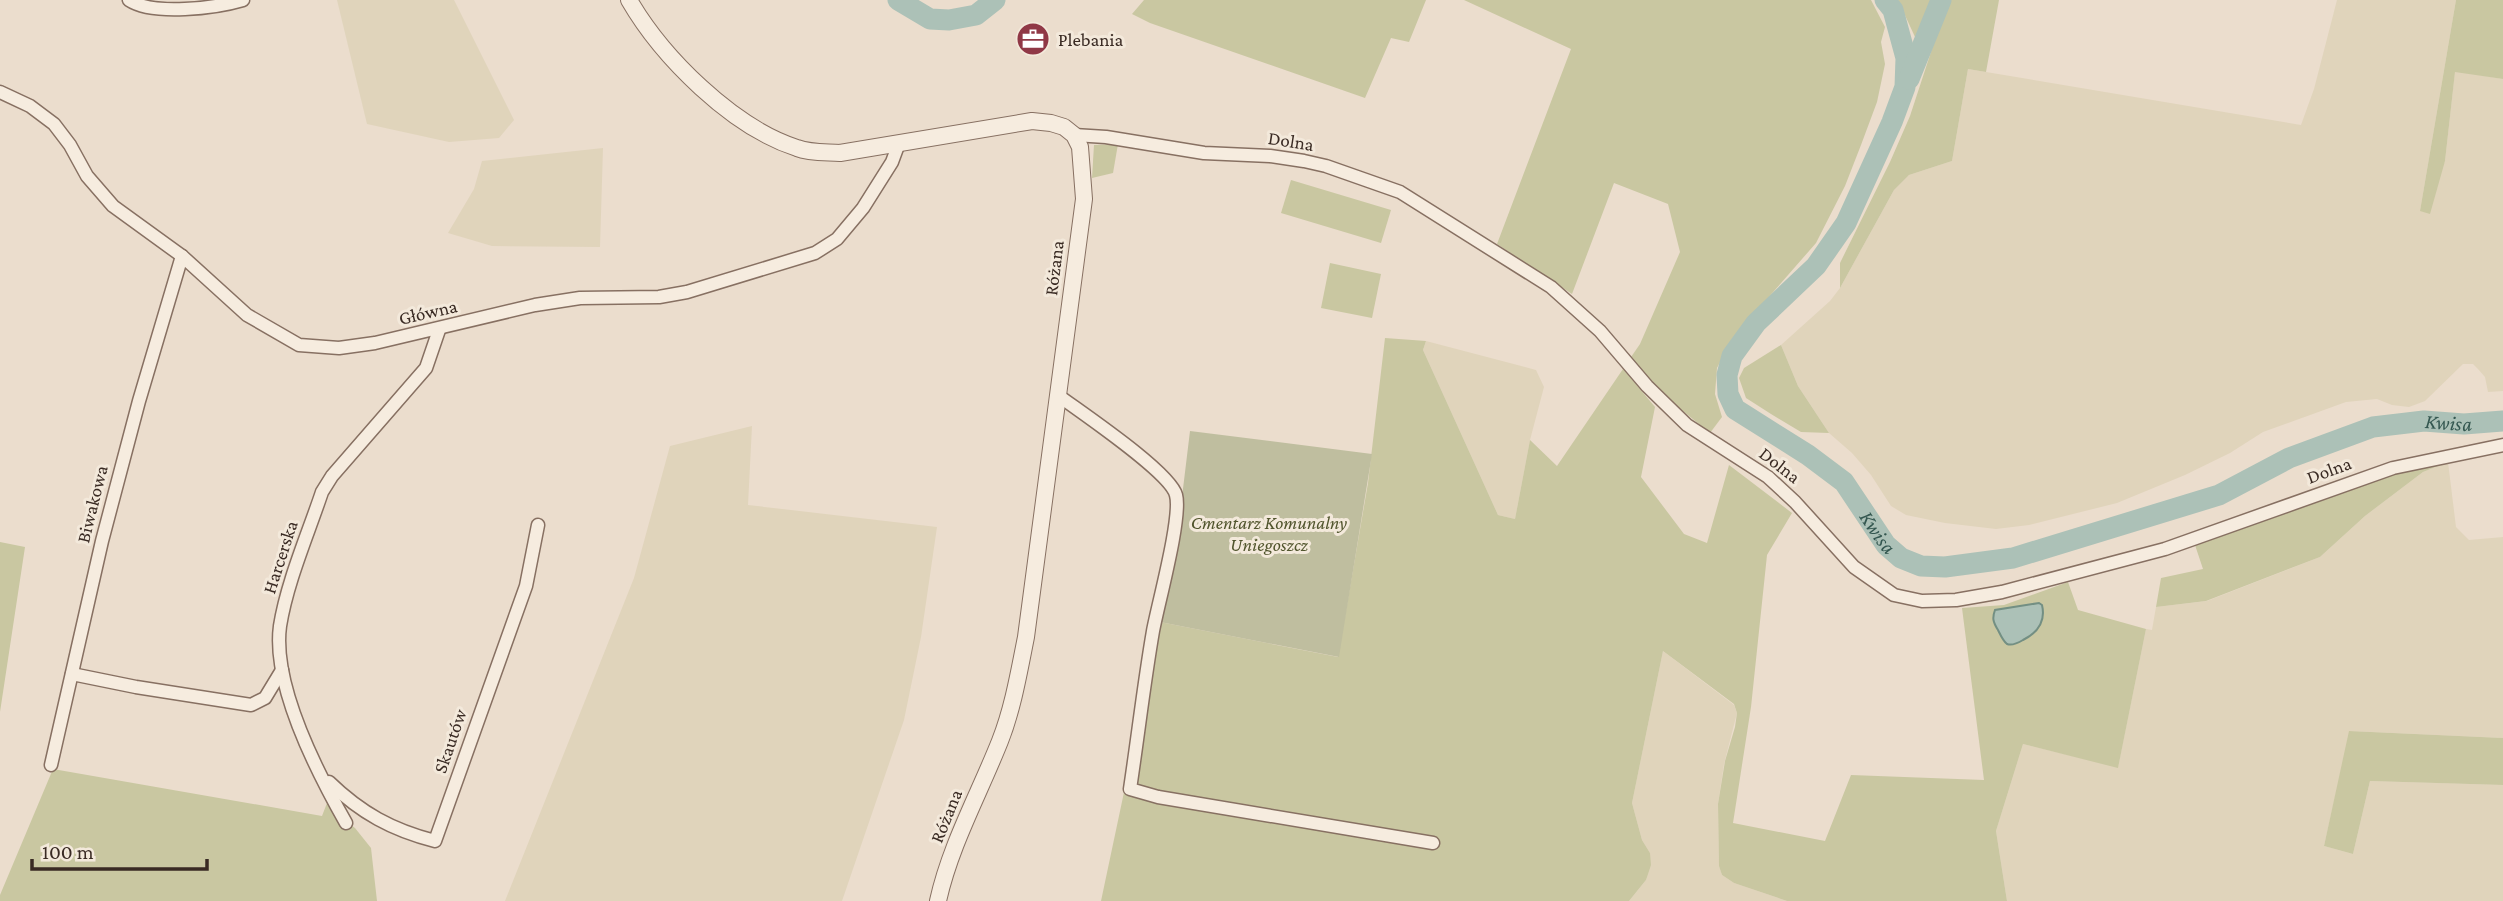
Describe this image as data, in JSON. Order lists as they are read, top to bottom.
{
  "streets": {
    "street": [
      "Dolna",
      "Różana",
      "Główna",
      "Biwakowa",
      "Harcerska",
      "Skautów"
    ]
  },
  "crossings": [
    ["Dolna", "Różana"],
    ["Główna", "Biwakowa"],
    ["Główna", "Harcerska"],
    ["Harcerska", "Skautów"]
  ],
  "water": ["Kwisa"],
  "parks": ["Cmentarz Komunalny Uniegoszcz"],
  "places": {
    "office": ["Plebania"]
  },
  "scale_bar": "100 m"
}
